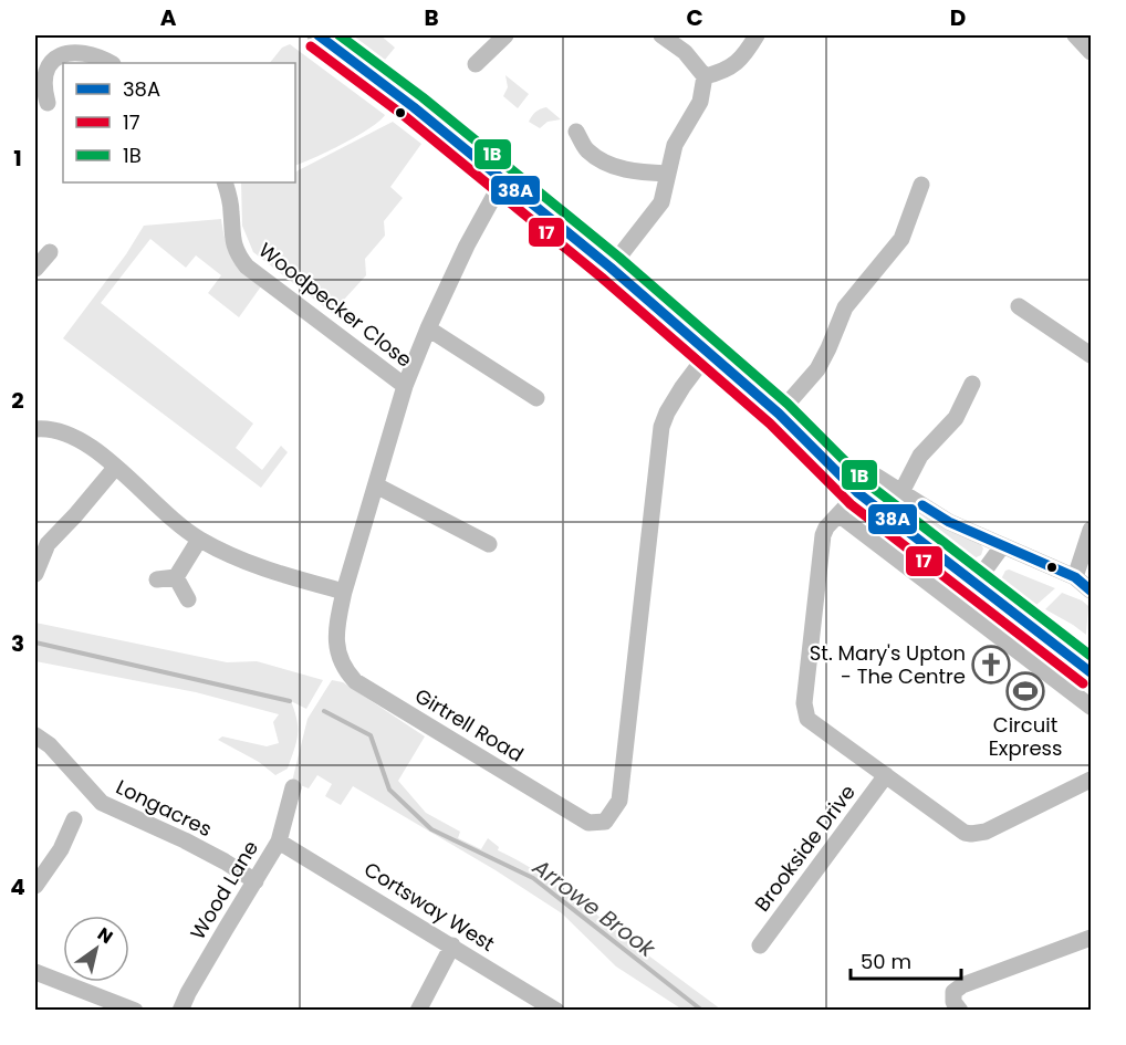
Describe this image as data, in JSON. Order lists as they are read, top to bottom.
{
  "streets": {
    "street": [
      "Woodpecker Close",
      "Girtrell Road",
      "Longacres",
      "Brookside Drive",
      "Wood Lane",
      "Cortsway West"
    ]
  },
  "crossings": [
    ["Woodpecker Close", "Girtrell Road"],
    ["Longacres", "Wood Lane"],
    ["Wood Lane", "Cortsway West"]
  ],
  "water": ["Arrowe Brook"],
  "places": {
    "church": ["St. Mary's Upton - The Centre"],
    "sports": ["Circuit Express"]
  },
  "lines": ["transit line 38A", "transit line 1B", "transit line 17"],
  "legend": ["38A", "17", "1B"],
  "scale_bar": "50 m",
  "north": "top right",
  "grid": {
    "columns": [
      "A",
      "B",
      "C",
      "D"
    ],
    "rows": [
      "1",
      "2",
      "3",
      "4"
    ]
  }
}
